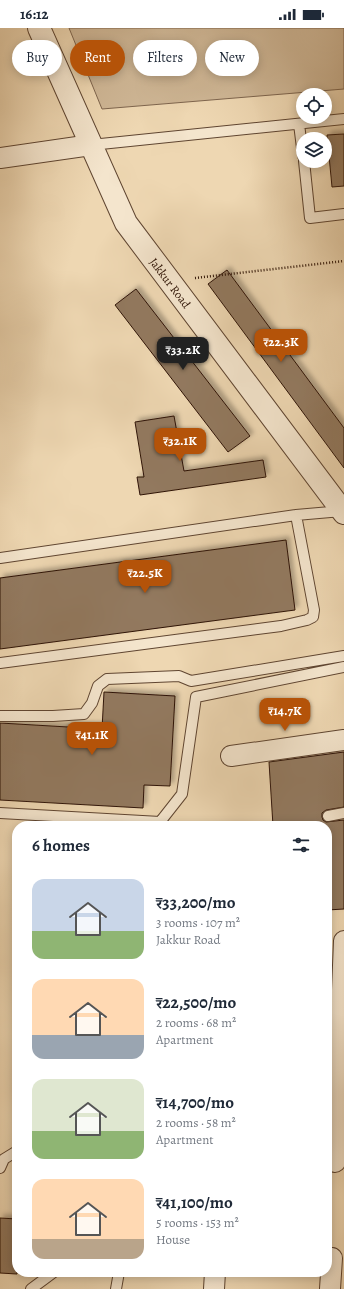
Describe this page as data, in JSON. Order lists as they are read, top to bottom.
{
  "streets": {
    "street": ["Jakkur Road"]
  },
  "page": {
    "status": "16:12",
    "chip": [
      "Buy",
      "Rent",
      "Filters",
      "New"
    ],
    "price": [
      "₹22.3K",
      "₹33.2K",
      "₹32.1K",
      "₹22.5K",
      "₹14.7K",
      "₹41.1K"
    ],
    "heading": "6 homes",
    "list": [
      {
        "name": "₹33,200/mo",
        "note": "3 rooms · 107 m² · Jakkur Road"
      },
      {
        "name": "₹22,500/mo",
        "note": "2 rooms · 68 m² · Apartment"
      },
      {
        "name": "₹14,700/mo",
        "note": "2 rooms · 58 m² · Apartment"
      },
      {
        "name": "₹41,100/mo",
        "note": "5 rooms · 153 m² · House"
      }
    ]
  }
}
